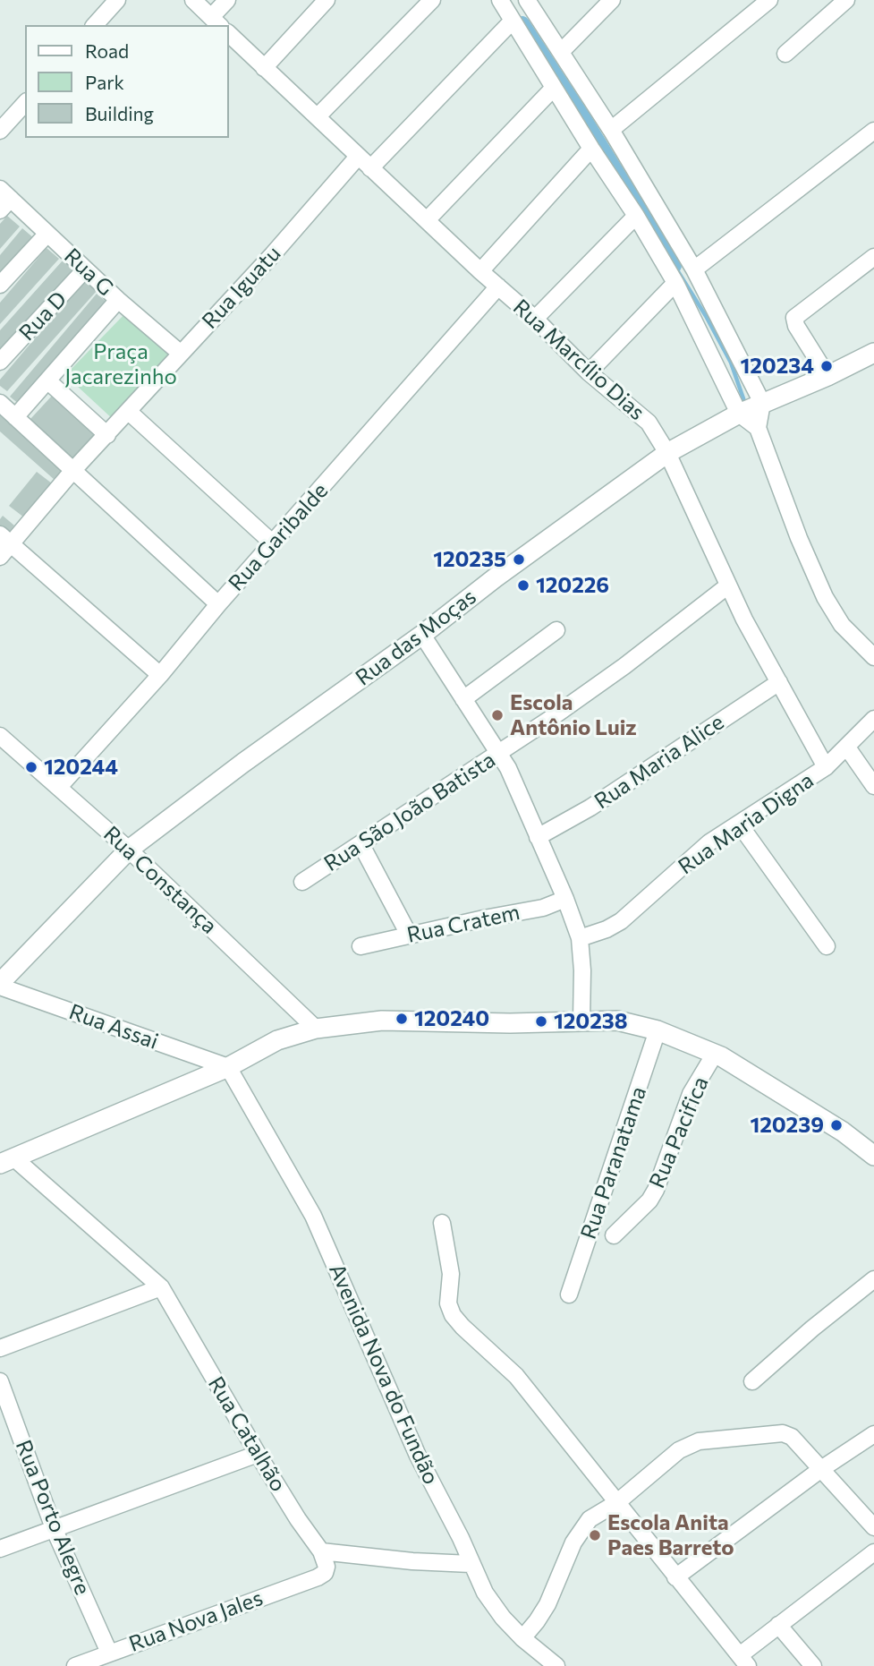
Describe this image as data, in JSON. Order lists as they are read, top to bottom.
{
  "streets": {
    "street": [
      "Rua G",
      "Rua Iguatu",
      "Rua D",
      "Rua Marcílio Dias",
      "Rua Garibalde",
      "Rua das Moças",
      "Rua Maria Alice",
      "Rua São João Batista",
      "Rua Maria Digna",
      "Rua Constança",
      "Rua Cratem",
      "Rua Assai",
      "Rua Pacifica",
      "Rua Paranatama",
      "Avenida Nova do Fundão",
      "Rua Catalhão",
      "Rua Porto Alegre",
      "Rua Nova Jales"
    ]
  },
  "crossings": [
    ["Rua G", "Rua Iguatu"],
    ["Rua G", "Rua D"],
    ["Rua Iguatu", "Rua Marcílio Dias"],
    ["Rua Marcílio Dias", "Rua Garibalde"],
    ["Rua Marcílio Dias", "Rua das Moças"],
    ["Rua Marcílio Dias", "Rua Maria Alice"],
    ["Rua Marcílio Dias", "Rua São João Batista"],
    ["Rua Marcílio Dias", "Rua Maria Digna"],
    ["Rua Garibalde", "Rua Constança"],
    ["Rua das Moças", "Rua Constança"],
    ["Rua das Moças", "Rua Assai"],
    ["Rua Assai", "Avenida Nova do Fundão"],
    ["Rua Catalhão", "Rua Nova Jales"],
    ["Rua Porto Alegre", "Rua Nova Jales"]
  ],
  "parks": ["Praça Jacarezinho"],
  "places": [
    "120234",
    "120235",
    "120226",
    "Escola Antônio Luiz",
    "120244",
    "120240",
    "120238",
    "120239",
    "Escola Anita Paes Barreto"
  ],
  "legend": ["Road", "Park", "Building"]
}
